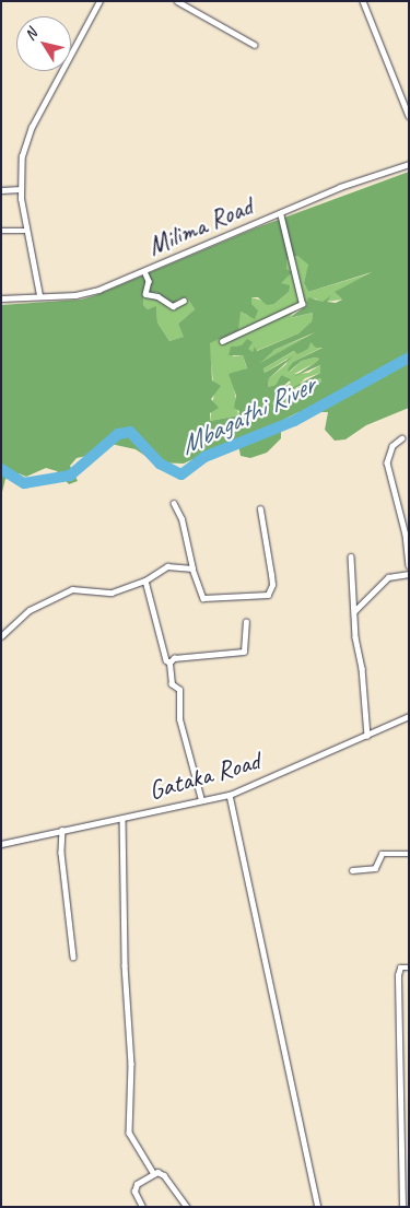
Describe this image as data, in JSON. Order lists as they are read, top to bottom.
{
  "streets": {
    "street": ["Milima Road", "Gataka Road"]
  },
  "water": ["Mbagathi River"],
  "north": "top left"
}
